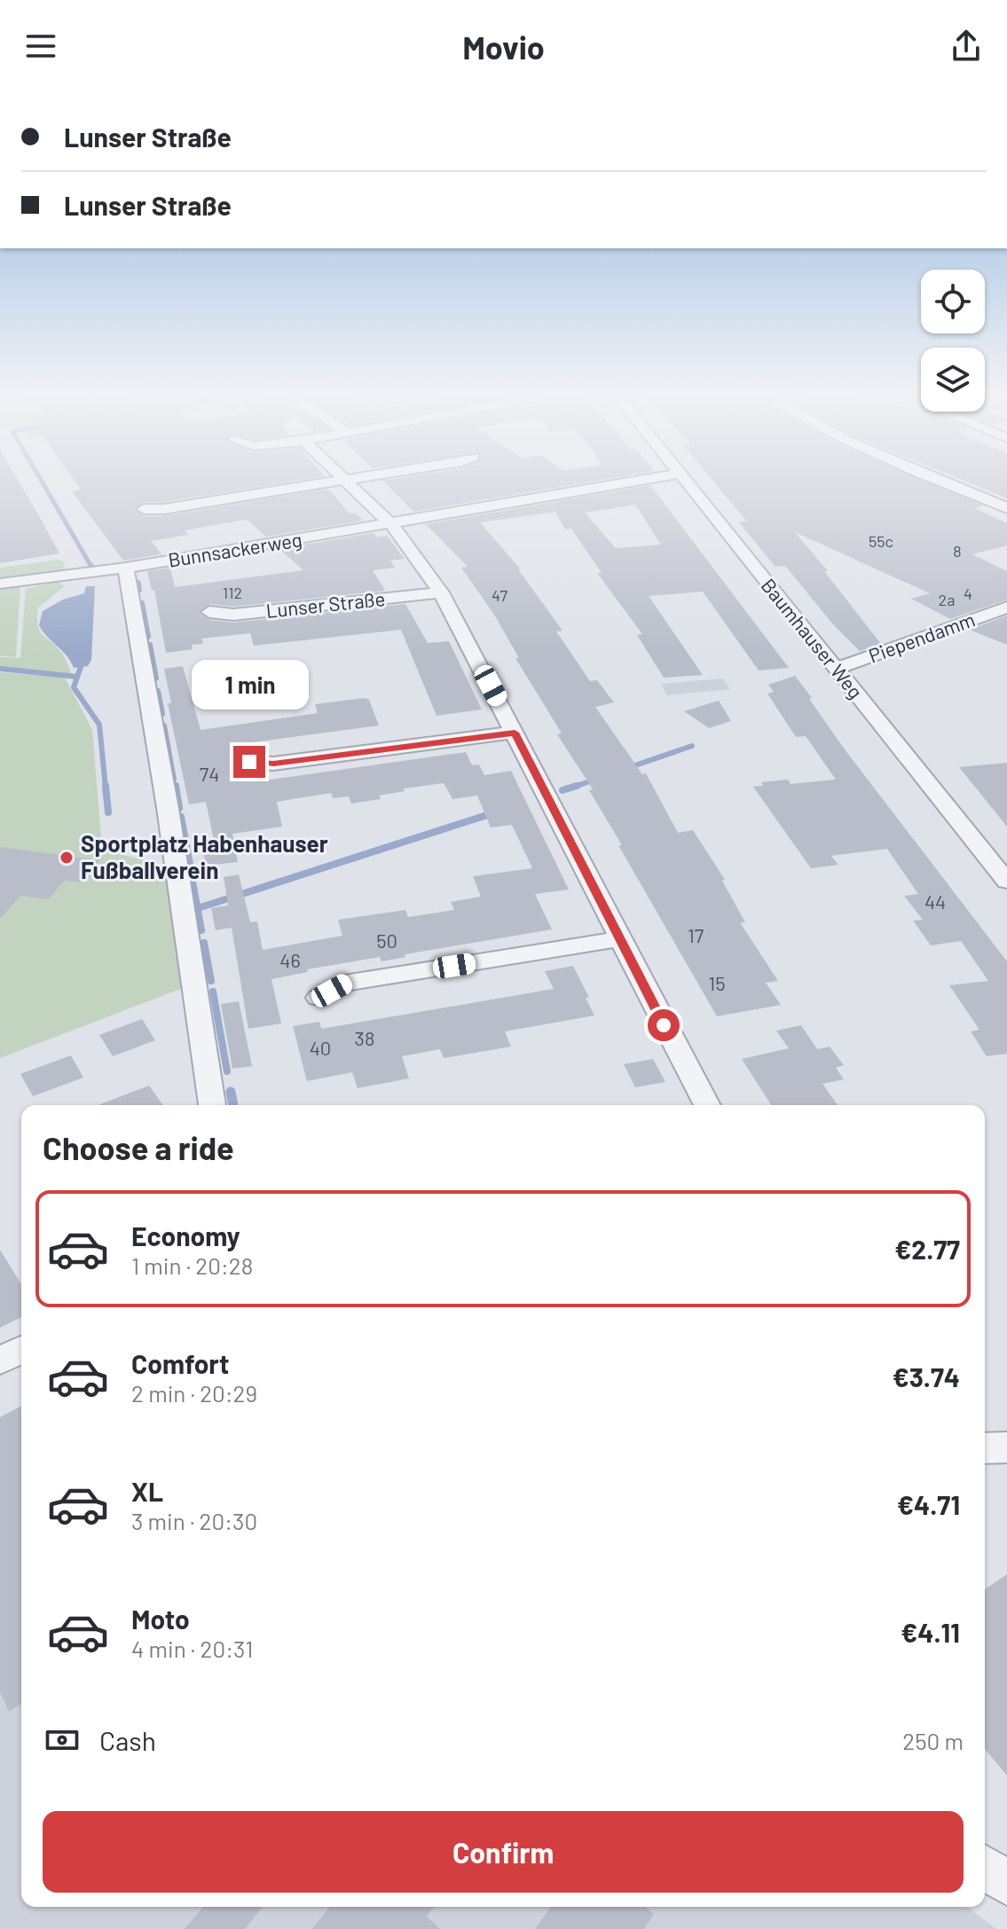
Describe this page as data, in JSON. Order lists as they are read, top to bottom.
{
  "streets": {
    "street": [
      "Bunnsackerweg",
      "Lunser Straße",
      "Piependamm",
      "Baumhauser Weg"
    ]
  },
  "crossings": [
    ["Piependamm", "Baumhauser Weg"]
  ],
  "places": ["Sportplatz Habenhauser Fußballverein"],
  "house_numbers": [
    "55c",
    "8",
    "112",
    "4",
    "47",
    "2a",
    "74",
    "44",
    "17",
    "50",
    "46",
    "15",
    "38",
    "40"
  ],
  "page": {
    "header": "Movio",
    "banner": ["Lunser Straße", "Lunser Straße"],
    "bubble": "1 min",
    "heading": "Choose a ride",
    "list": [
      {
        "name": "Economy",
        "note": "1 min · 20:28",
        "value": "€2.77"
      },
      {
        "name": "Comfort",
        "note": "2 min · 20:29",
        "value": "€3.74"
      },
      {
        "name": "XL",
        "note": "3 min · 20:30",
        "value": "€4.71"
      },
      {
        "name": "Moto",
        "note": "4 min · 20:31",
        "value": "€4.11"
      }
    ],
    "pay": ["Cash", "250 m"],
    "buttons": "Confirm"
  }
}
